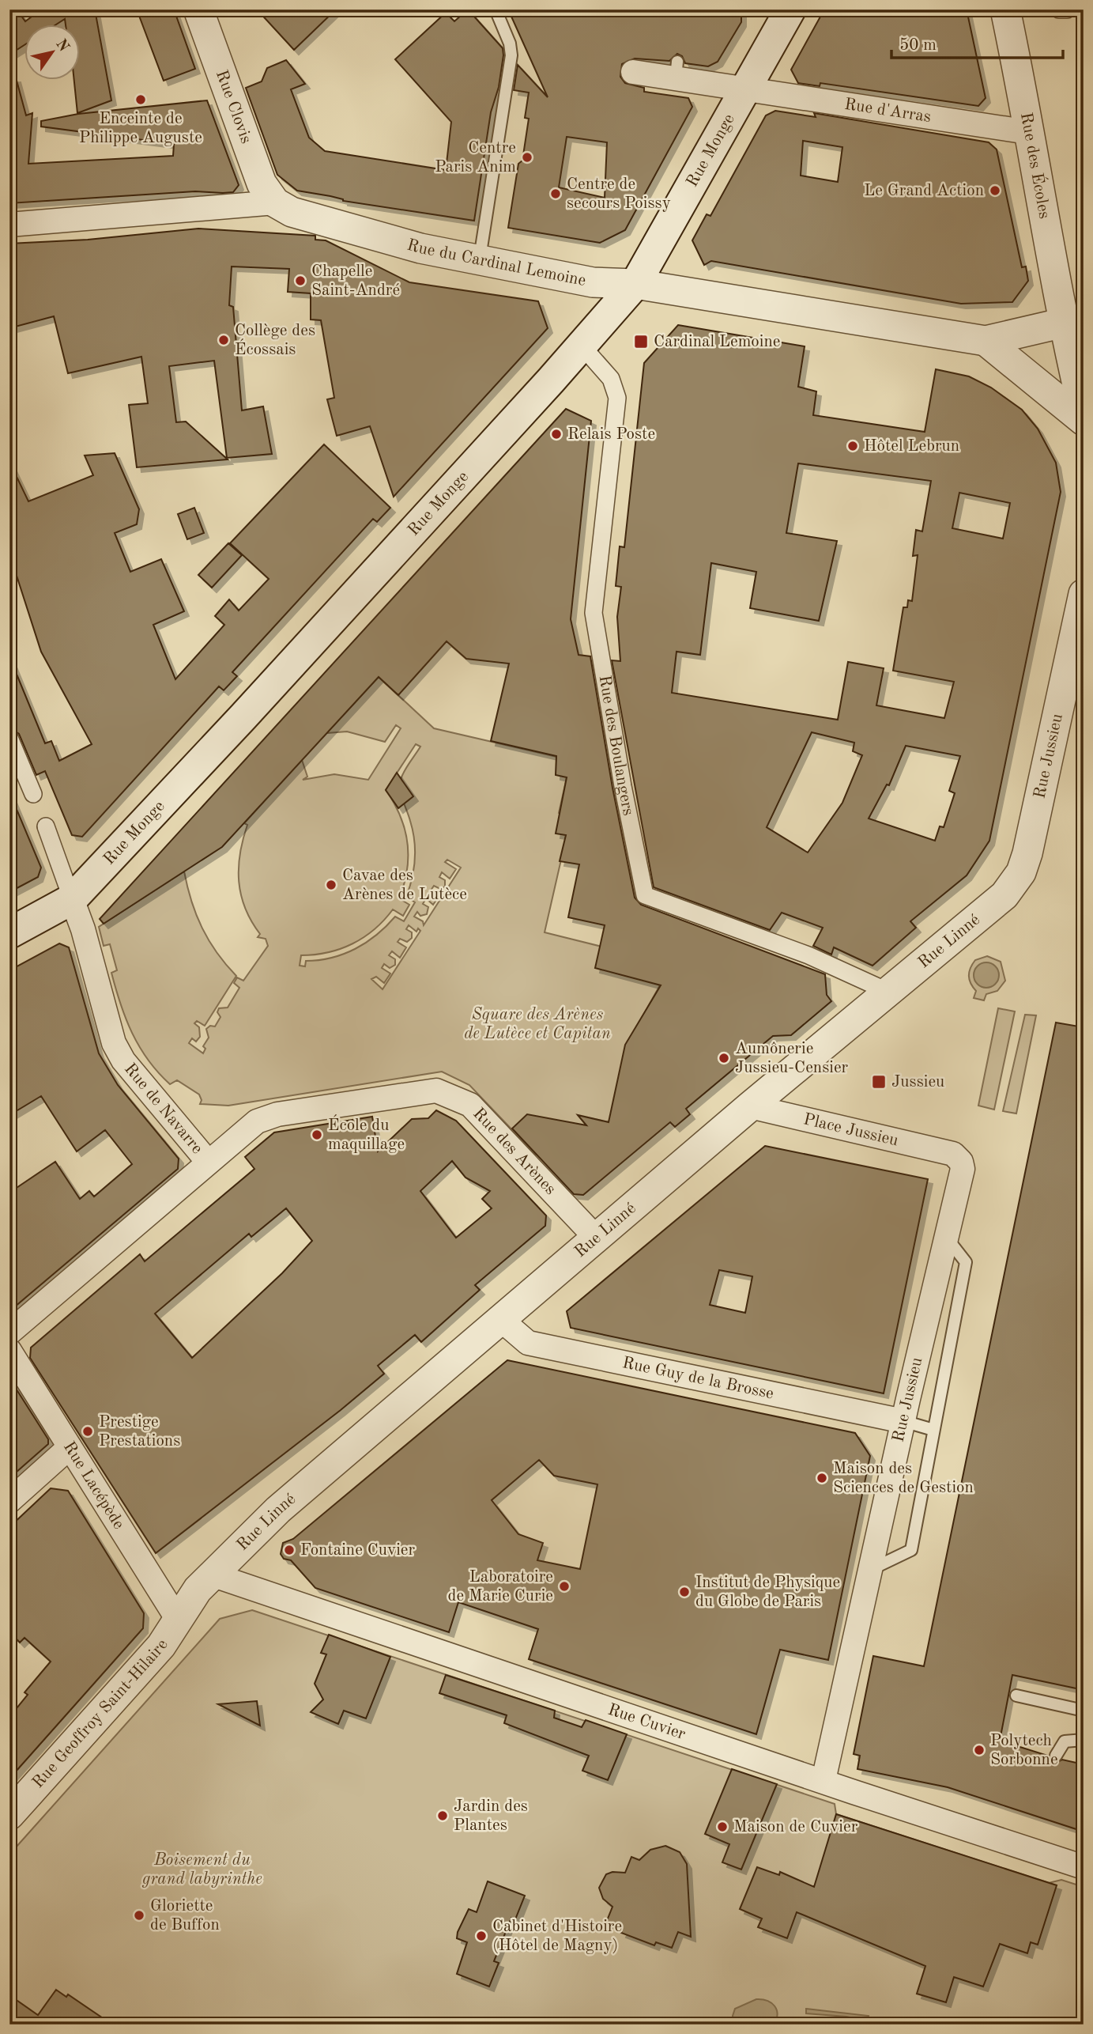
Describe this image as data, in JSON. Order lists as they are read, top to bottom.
{
  "streets": {
    "main road": ["Rue Monge"],
    "street": [
      "Rue Clovis",
      "Rue d'Arras",
      "Rue des Écoles",
      "Rue du Cardinal Lemoine",
      "Rue des Boulangers",
      "Rue Jussieu",
      "Rue Linné",
      "Rue de Navarre",
      "Place Jussieu",
      "Rue des Arènes",
      "Rue Guy de la Brosse",
      "Rue Lacépède",
      "Rue Geoffroy Saint-Hilaire",
      "Rue Cuvier"
    ]
  },
  "crossings": [
    ["Rue Clovis", "Rue du Cardinal Lemoine"],
    ["Rue d'Arras", "Rue Monge"],
    ["Rue d'Arras", "Rue des Écoles"],
    ["Rue Monge", "Rue du Cardinal Lemoine"],
    ["Rue Monge", "Rue des Boulangers"],
    ["Rue Monge", "Rue de Navarre"],
    ["Rue des Écoles", "Rue du Cardinal Lemoine"],
    ["Rue des Boulangers", "Rue Linné"],
    ["Rue Jussieu", "Rue Linné"],
    ["Rue Jussieu", "Place Jussieu"],
    ["Rue Jussieu", "Rue Guy de la Brosse"],
    ["Rue Jussieu", "Rue Cuvier"],
    ["Rue Linné", "Place Jussieu"],
    ["Rue Linné", "Rue des Arènes"],
    ["Rue Linné", "Rue Guy de la Brosse"],
    ["Rue Linné", "Rue Lacépède"],
    ["Rue Linné", "Rue Geoffroy Saint-Hilaire"],
    ["Rue Linné", "Rue Cuvier"],
    ["Rue de Navarre", "Rue des Arènes"],
    ["Rue Lacépède", "Rue Geoffroy Saint-Hilaire"]
  ],
  "parks": ["Square des Arènes de Lutèce et Capitan", "Boisement du grand labyrinthe"],
  "places": {
    "other": [
      "Enceinte de Philippe Auguste",
      "Centre Paris Anim",
      "Le Grand Action",
      "Centre de secours Poissy",
      "Chapelle Saint-André",
      "Collège des Écossais",
      "Relais Poste",
      "Hôtel Lebrun",
      "Cavae des Arènes de Lutèce",
      "Aumônerie Jussieu-Censier",
      "École du maquillage",
      "Prestige Prestations",
      "Maison des Sciences de Gestion",
      "Fontaine Cuvier",
      "Laboratoire de Marie Curie",
      "Institut de Physique du Globe de Paris",
      "Polytech Sorbonne",
      "Jardin des Plantes",
      "Maison de Cuvier",
      "Gloriette de Buffon",
      "Cabinet d'Histoire (Hôtel de Magny)"
    ],
    "transit": ["Cardinal Lemoine", "Jussieu"]
  },
  "scale_bar": "50 m",
  "north": "top right"
}
